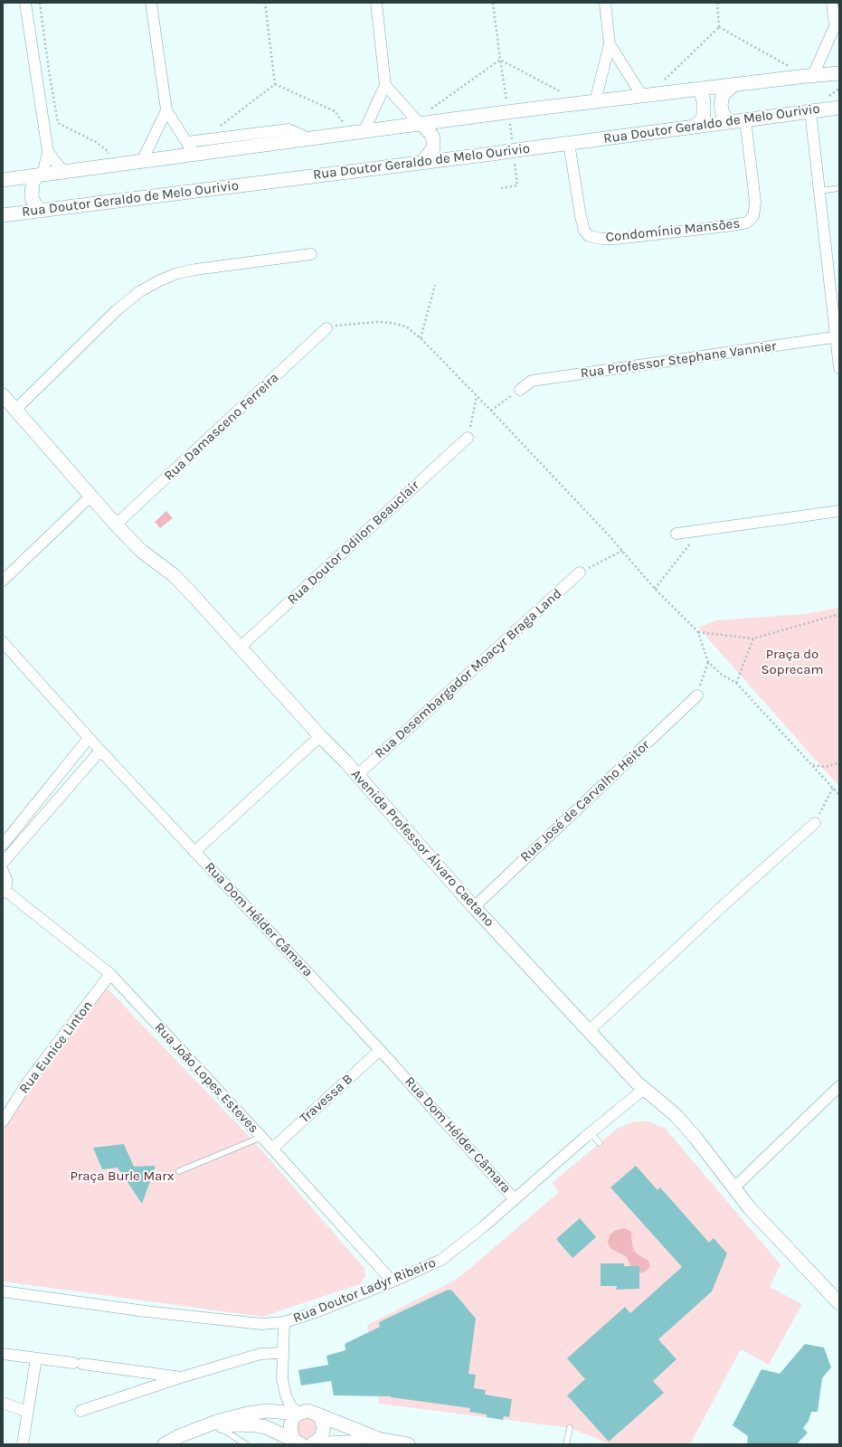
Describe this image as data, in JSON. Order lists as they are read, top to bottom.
{
  "streets": {
    "street": [
      "Rua Doutor Geraldo de Melo Ourivio",
      "Condomínio Mansões",
      "Rua Professor Stephane Vannier",
      "Rua Damasceno Ferreira",
      "Rua Doutor Odilon Beauclair",
      "Rua Desembargador Moacyr Braga Land",
      "Rua José de Carvalho Heitor",
      "Avenida Professor Álvaro Caetano",
      "Rua Dom Hélder Câmara",
      "Rua Eunice Linton",
      "Rua João Lopes Esteves",
      "Travessa B",
      "Rua Doutor Ladyr Ribeiro"
    ]
  },
  "crossings": [
    ["Rua Doutor Geraldo de Melo Ourivio", "Condomínio Mansões"],
    ["Rua Damasceno Ferreira", "Avenida Professor Álvaro Caetano"],
    ["Rua Doutor Odilon Beauclair", "Avenida Professor Álvaro Caetano"],
    ["Rua Desembargador Moacyr Braga Land", "Avenida Professor Álvaro Caetano"],
    ["Rua José de Carvalho Heitor", "Avenida Professor Álvaro Caetano"],
    ["Avenida Professor Álvaro Caetano", "Rua Doutor Ladyr Ribeiro"],
    ["Rua Dom Hélder Câmara", "Travessa B"],
    ["Rua Dom Hélder Câmara", "Rua Doutor Ladyr Ribeiro"],
    ["Rua Eunice Linton", "Rua João Lopes Esteves"],
    ["Rua João Lopes Esteves", "Travessa B"],
    ["Rua João Lopes Esteves", "Rua Doutor Ladyr Ribeiro"]
  ],
  "parks": ["Praça do Soprecam", "Praça Burle Marx"]
}
